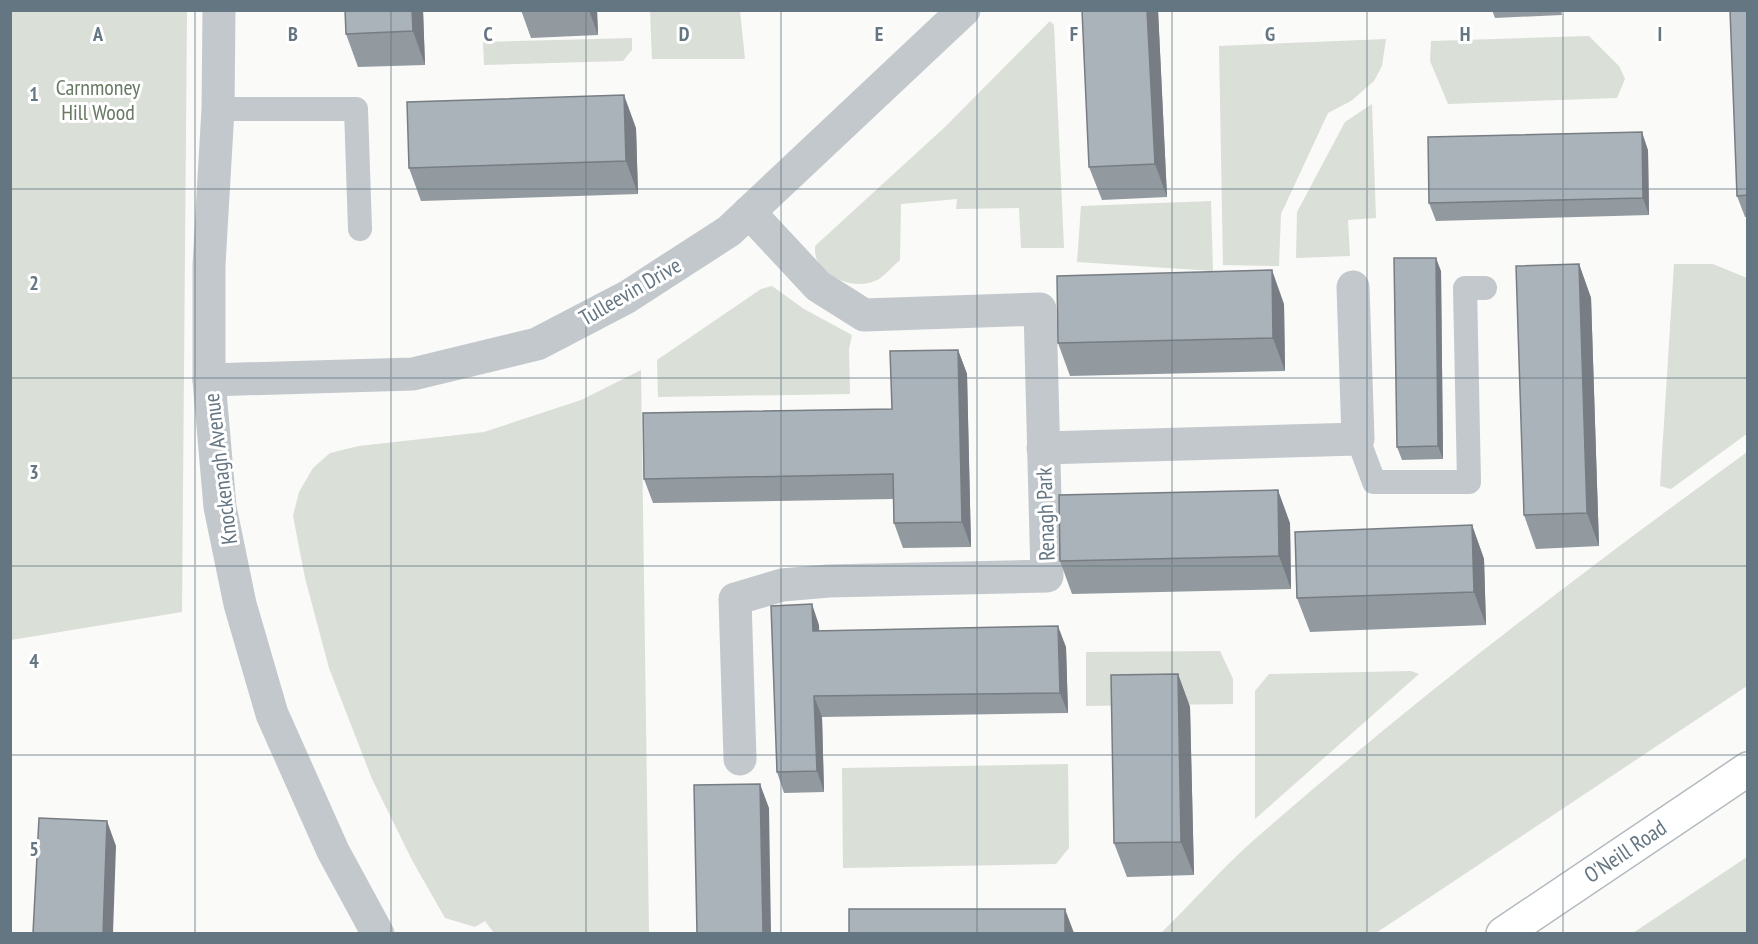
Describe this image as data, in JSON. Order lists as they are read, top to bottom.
{
  "streets": {
    "main road": ["O'Neill Road"],
    "street": ["Tulleevin Drive", "Knockenagh Avenue", "Renagh Park"]
  },
  "crossings": [
    ["Tulleevin Drive", "Knockenagh Avenue"],
    ["Tulleevin Drive", "Renagh Park"]
  ],
  "parks": ["Carnmoney Hill Wood"],
  "grid": {
    "columns": [
      "A",
      "B",
      "C",
      "D",
      "E",
      "F",
      "G",
      "H",
      "I"
    ],
    "rows": [
      "1",
      "2",
      "3",
      "4",
      "5"
    ]
  }
}
